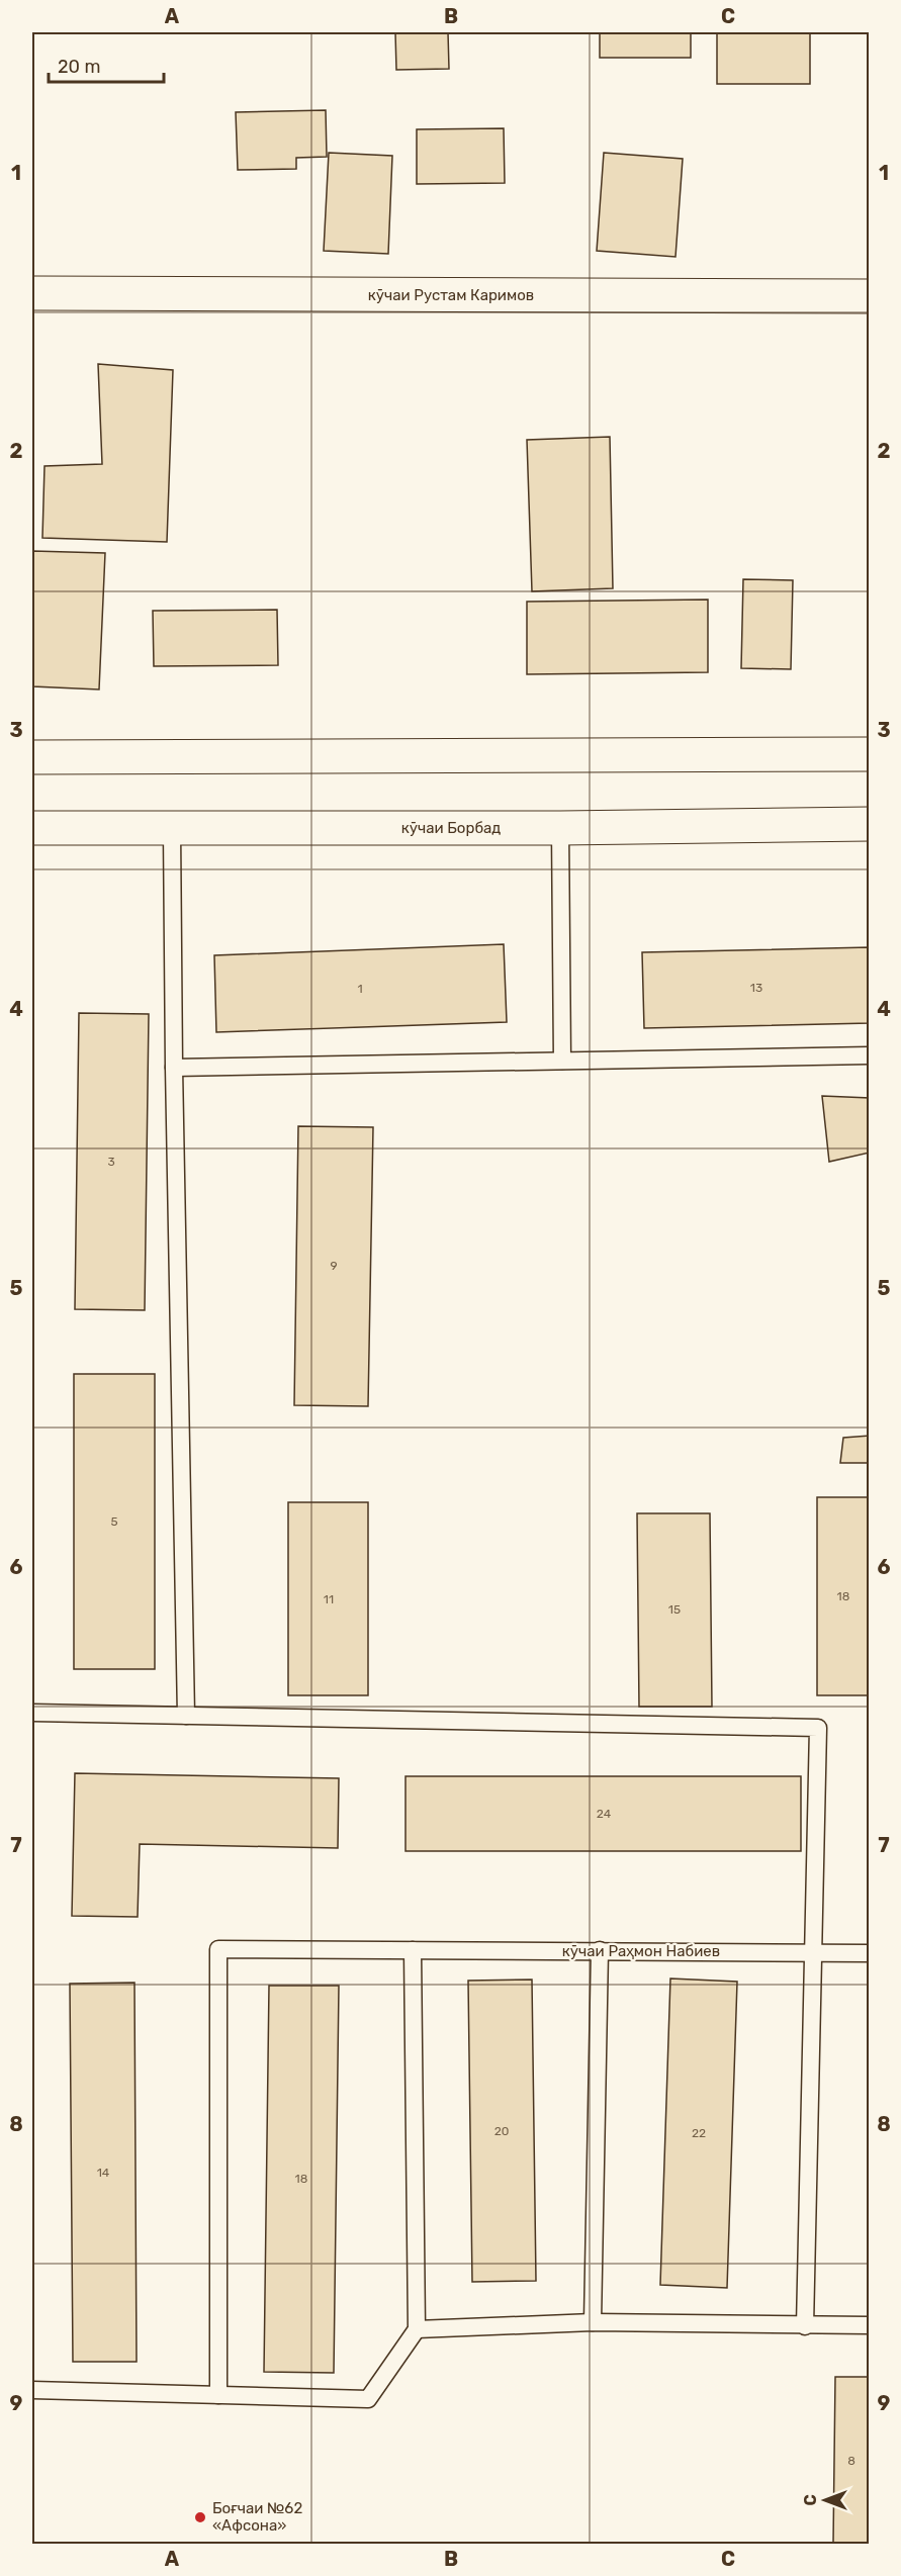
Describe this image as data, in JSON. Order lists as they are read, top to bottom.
{
  "streets": {
    "main road": ["кӯчаи Рустам Каримов", "кӯчаи Борбад"],
    "lane": ["кӯчаи Раҳмон Набиев"]
  },
  "places": ["Боғчаи №62 «Афсона»"],
  "house_numbers": [
    "13",
    "1",
    "3",
    "9",
    "5",
    "18",
    "11",
    "15",
    "24",
    "20",
    "22",
    "14",
    "18",
    "8"
  ],
  "scale_bar": "20 m",
  "north": "left",
  "grid": {
    "columns": ["A", "B", "C"],
    "rows": [
      "1",
      "2",
      "3",
      "4",
      "5",
      "6",
      "7",
      "8",
      "9"
    ]
  }
}
